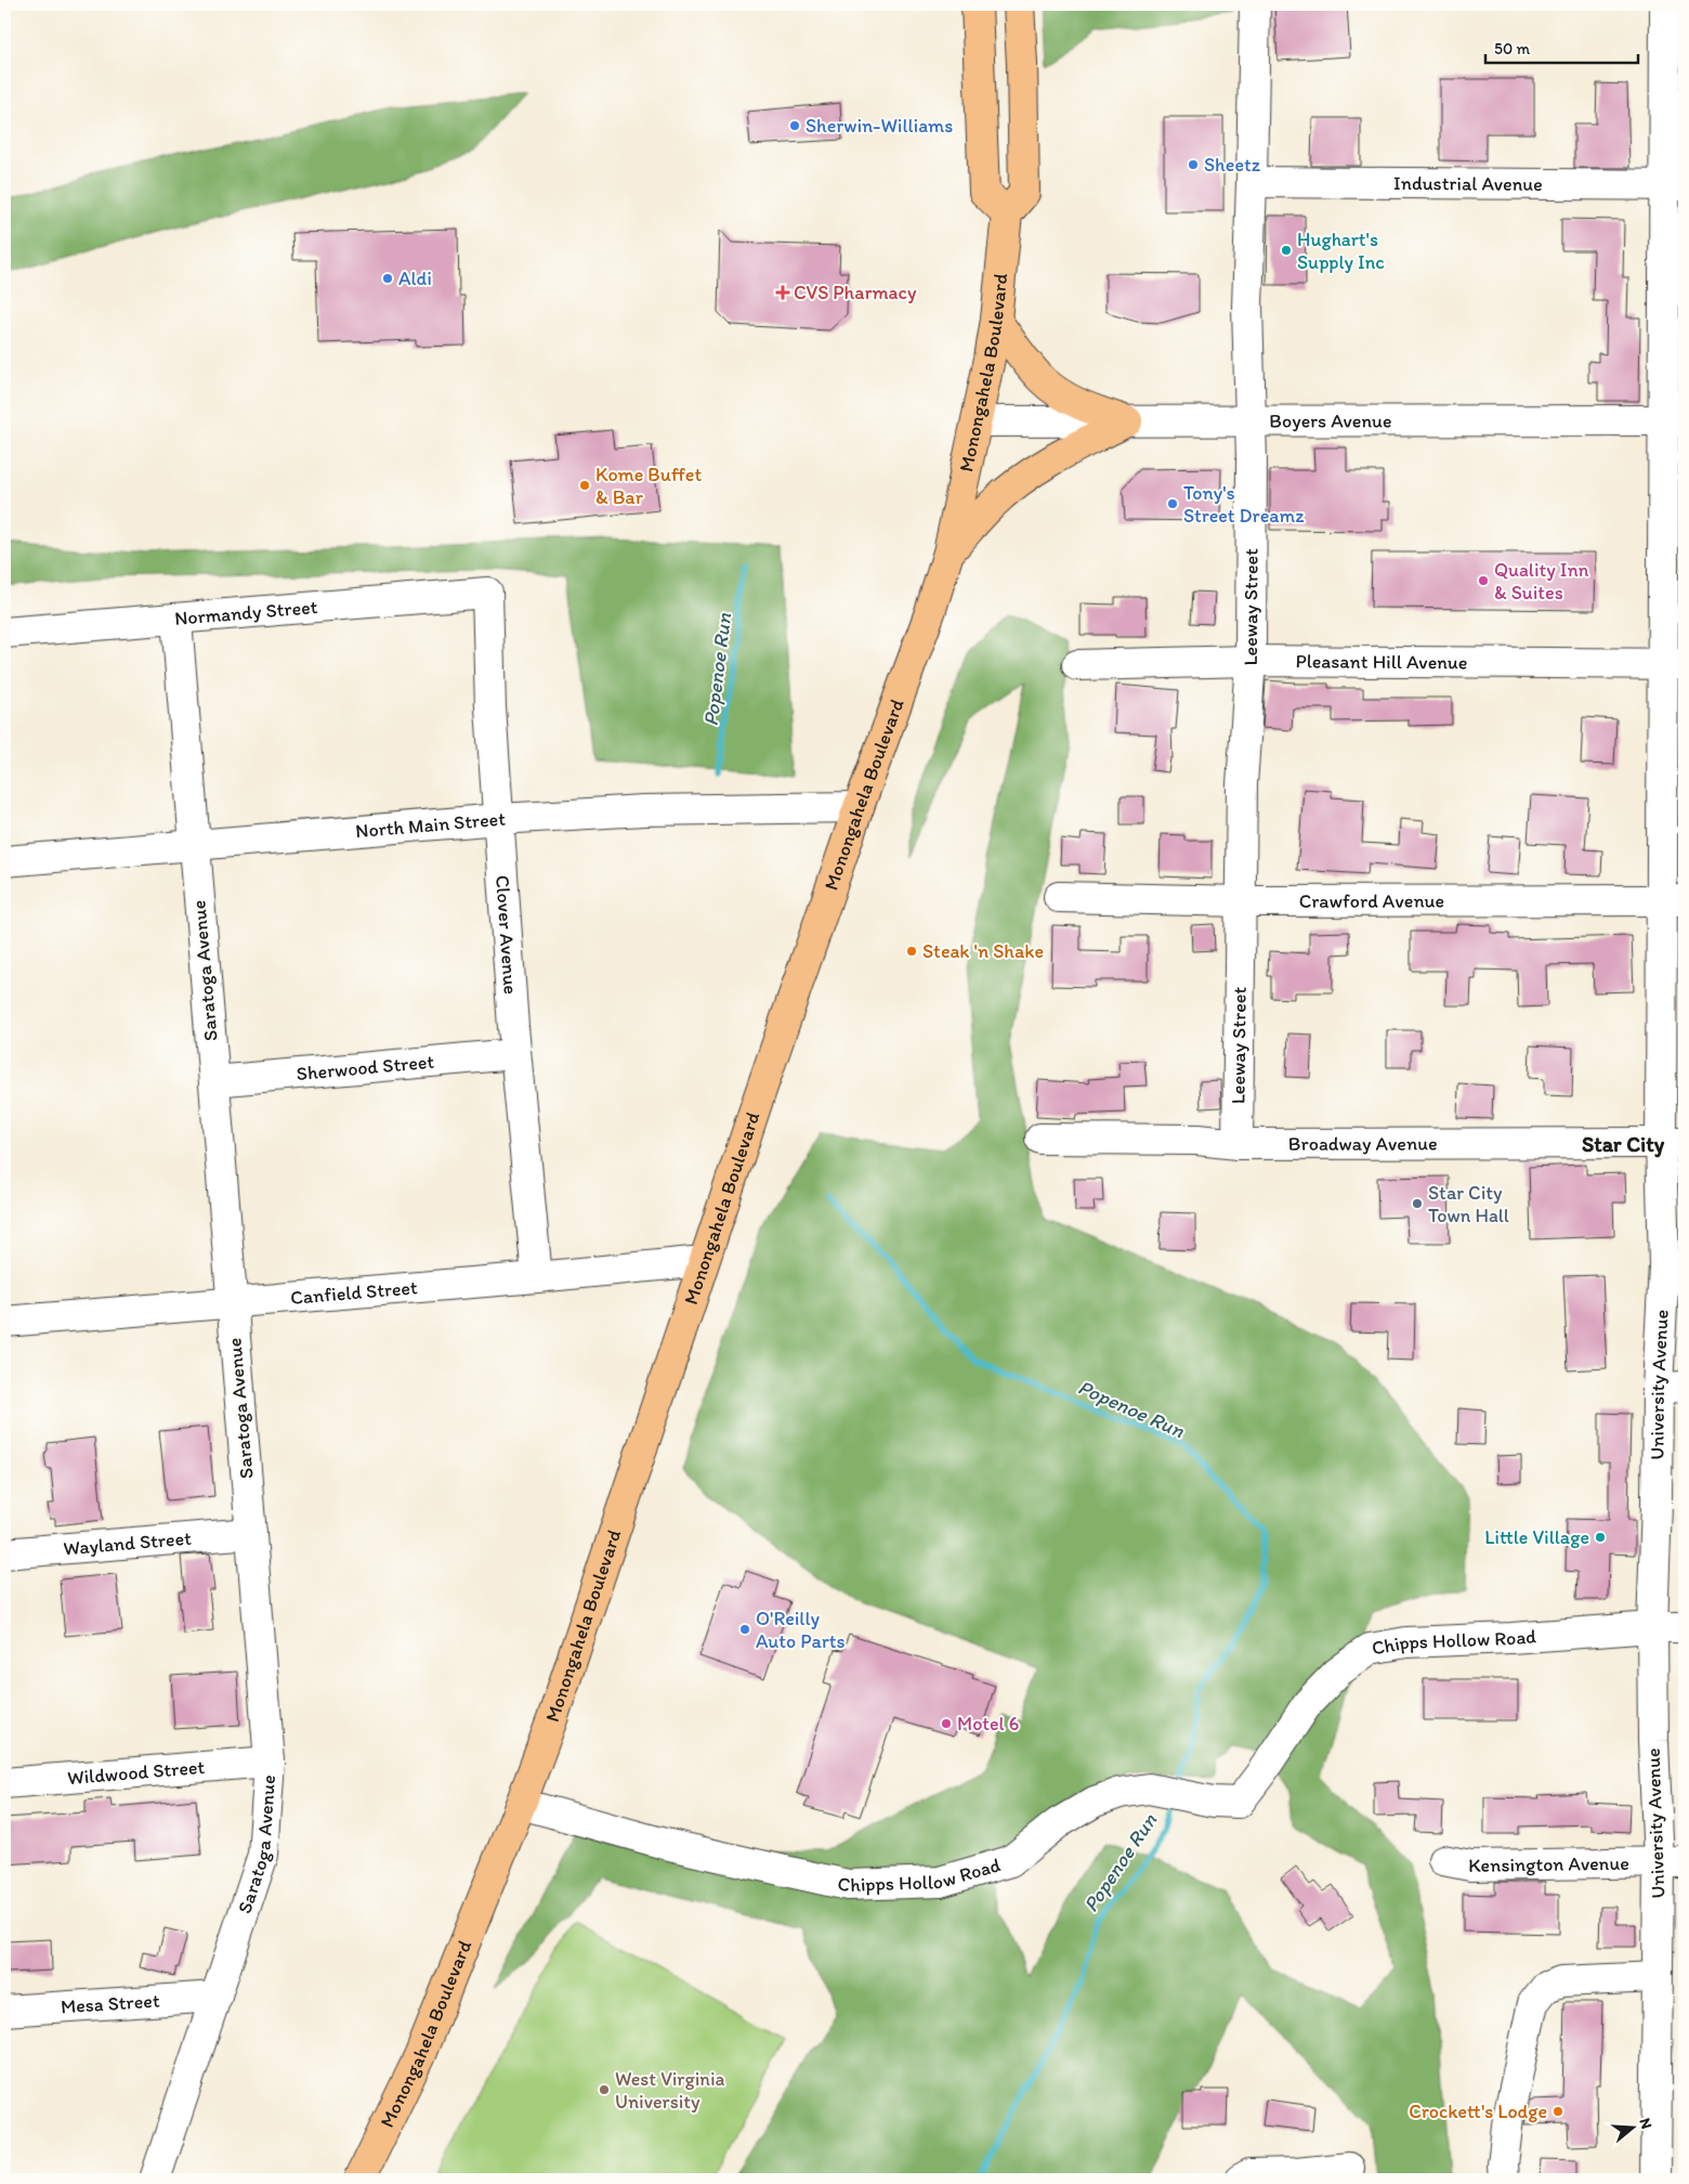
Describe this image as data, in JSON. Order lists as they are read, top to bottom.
{
  "streets": {
    "main road": ["Monongahela Boulevard"],
    "street": [
      "Industrial Avenue",
      "Boyers Avenue",
      "Leeway Street",
      "Normandy Street",
      "Pleasant Hill Avenue",
      "North Main Street",
      "Crawford Avenue",
      "Clover Avenue",
      "Saratoga Avenue",
      "Sherwood Street",
      "Broadway Avenue",
      "Canfield Street",
      "University Avenue",
      "Wayland Street",
      "Chipps Hollow Road",
      "Wildwood Street",
      "Kensington Avenue",
      "Mesa Street"
    ]
  },
  "crossings": [
    ["Industrial Avenue", "Leeway Street"],
    ["Industrial Avenue", "University Avenue"],
    ["Monongahela Boulevard", "Boyers Avenue"],
    ["Monongahela Boulevard", "North Main Street"],
    ["Monongahela Boulevard", "Canfield Street"],
    ["Monongahela Boulevard", "Chipps Hollow Road"],
    ["Boyers Avenue", "Leeway Street"],
    ["Boyers Avenue", "University Avenue"],
    ["Leeway Street", "Pleasant Hill Avenue"],
    ["Leeway Street", "Crawford Avenue"],
    ["Leeway Street", "Broadway Avenue"],
    ["Normandy Street", "Clover Avenue"],
    ["Normandy Street", "Saratoga Avenue"],
    ["Pleasant Hill Avenue", "University Avenue"],
    ["North Main Street", "Clover Avenue"],
    ["North Main Street", "Saratoga Avenue"],
    ["Crawford Avenue", "University Avenue"],
    ["Clover Avenue", "Sherwood Street"],
    ["Clover Avenue", "Canfield Street"],
    ["Saratoga Avenue", "Sherwood Street"],
    ["Saratoga Avenue", "Canfield Street"],
    ["Saratoga Avenue", "Wayland Street"],
    ["Saratoga Avenue", "Wildwood Street"],
    ["Saratoga Avenue", "Mesa Street"],
    ["Broadway Avenue", "University Avenue"],
    ["University Avenue", "Chipps Hollow Road"],
    ["University Avenue", "Kensington Avenue"]
  ],
  "districts": ["Star City"],
  "water": ["Popenoe Run"],
  "places": {
    "other": [
      "Sherwin-Williams",
      "Sheetz",
      "Hughart's Supply Inc",
      "Aldi",
      "Kome Buffet & Bar",
      "Tony's Street Dreamz",
      "Quality Inn & Suites",
      "Steak 'n Shake",
      "Star City Town Hall",
      "Little Village",
      "O'Reilly Auto Parts",
      "Motel 6",
      "West Virginia University",
      "Crockett's Lodge"
    ],
    "health": ["CVS Pharmacy"]
  },
  "scale_bar": "50 m",
  "north": "right"
}
